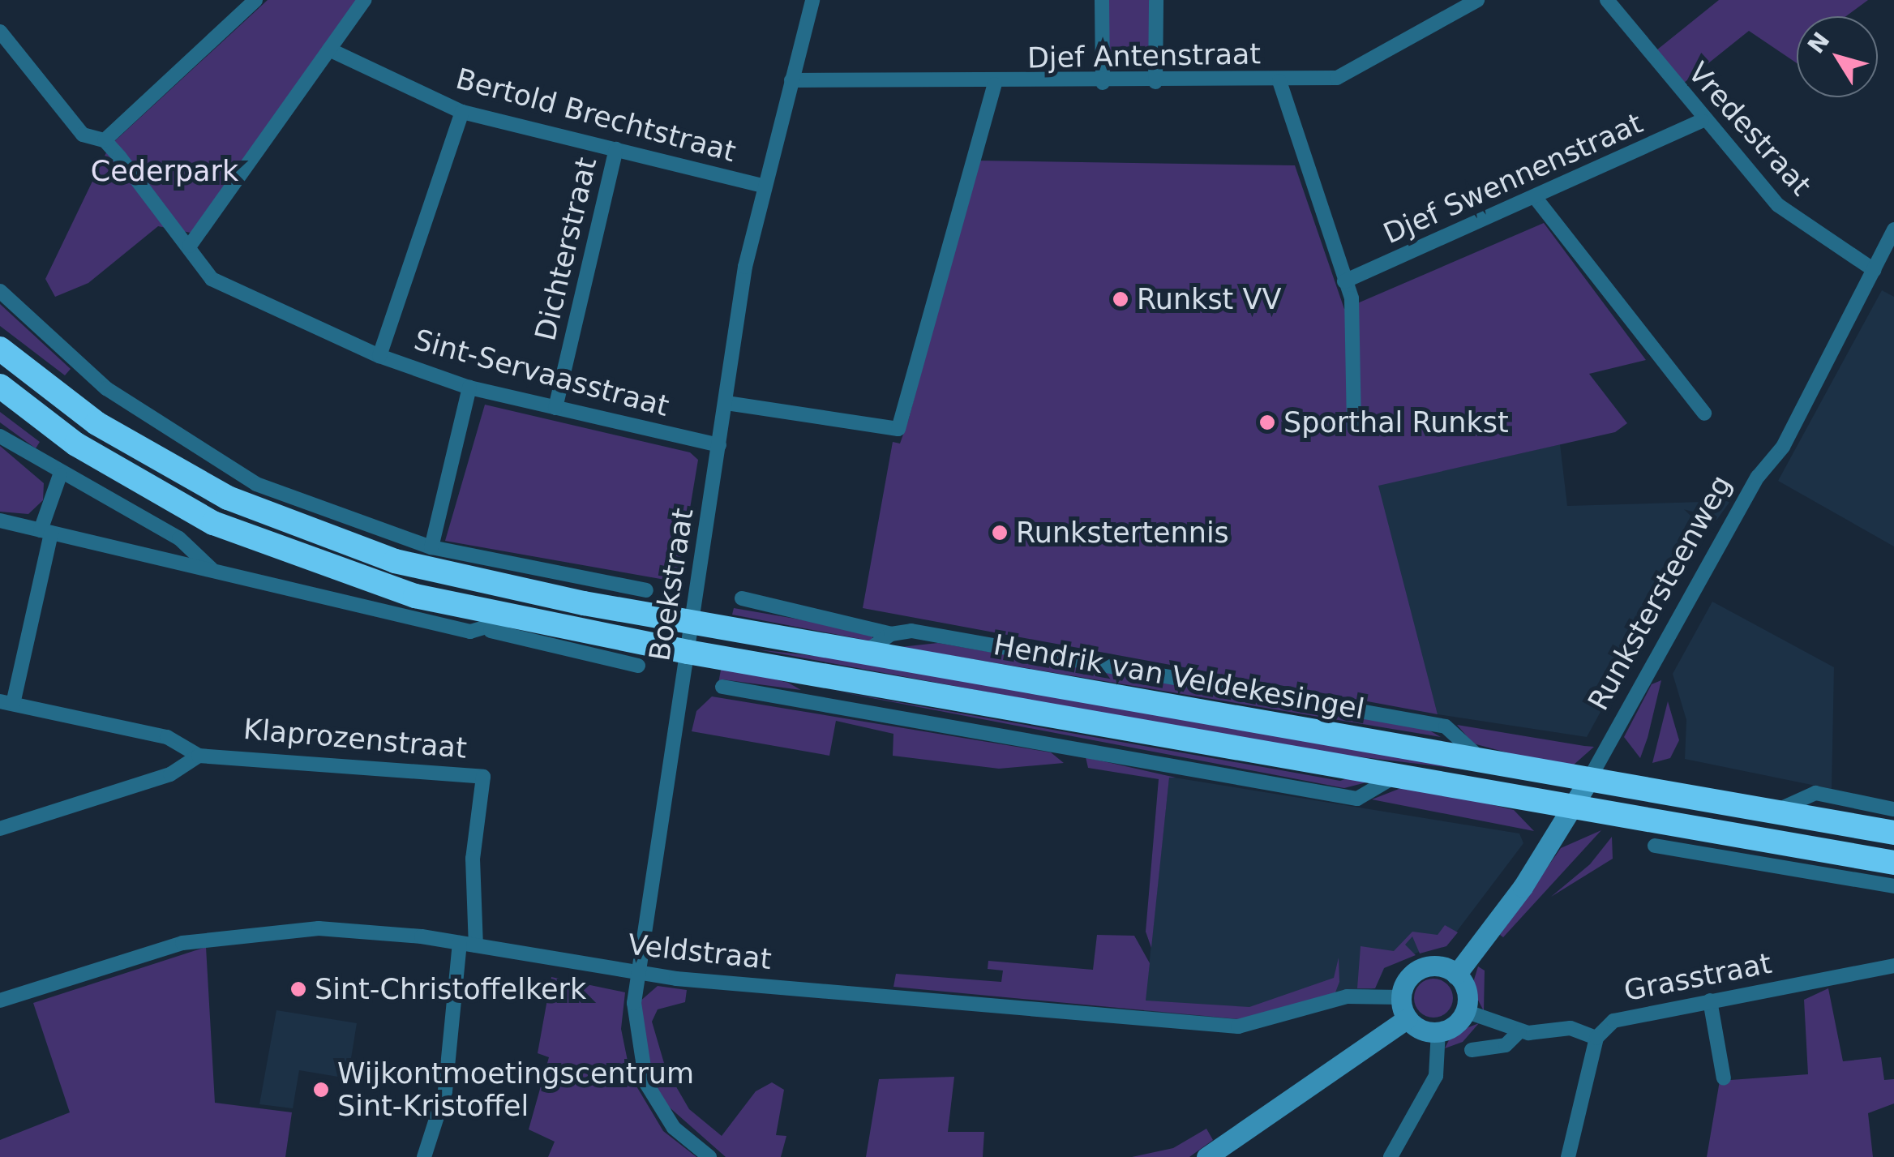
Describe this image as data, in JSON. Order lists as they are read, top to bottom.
{
  "streets": {
    "highway": ["Hendrik van Veldekesingel"],
    "street": [
      "Djef Antenstraat",
      "Bertold Brechtstraat",
      "Vredestraat",
      "Djef Swennenstraat",
      "Dichterstraat",
      "Sint-Servaasstraat",
      "Boekstraat",
      "Runkstersteenweg",
      "Klaprozenstraat",
      "Veldstraat",
      "Grasstraat"
    ]
  },
  "crossings": [
    ["Djef Antenstraat", "Boekstraat"],
    ["Bertold Brechtstraat", "Dichterstraat"],
    ["Bertold Brechtstraat", "Boekstraat"],
    ["Vredestraat", "Djef Swennenstraat"],
    ["Vredestraat", "Runkstersteenweg"],
    ["Dichterstraat", "Sint-Servaasstraat"],
    ["Sint-Servaasstraat", "Boekstraat"],
    ["Boekstraat", "Hendrik van Veldekesingel"],
    ["Boekstraat", "Veldstraat"],
    ["Runkstersteenweg", "Hendrik van Veldekesingel"],
    ["Runkstersteenweg", "Veldstraat"],
    ["Klaprozenstraat", "Veldstraat"]
  ],
  "parks": ["Cederpark"],
  "places": [
    "Runkst VV",
    "Sporthal Runkst",
    "Runkstertennis",
    "Sint-Christoffelkerk",
    "Wijkontmoetingscentrum Sint-Kristoffel"
  ],
  "north": "top left"
}
